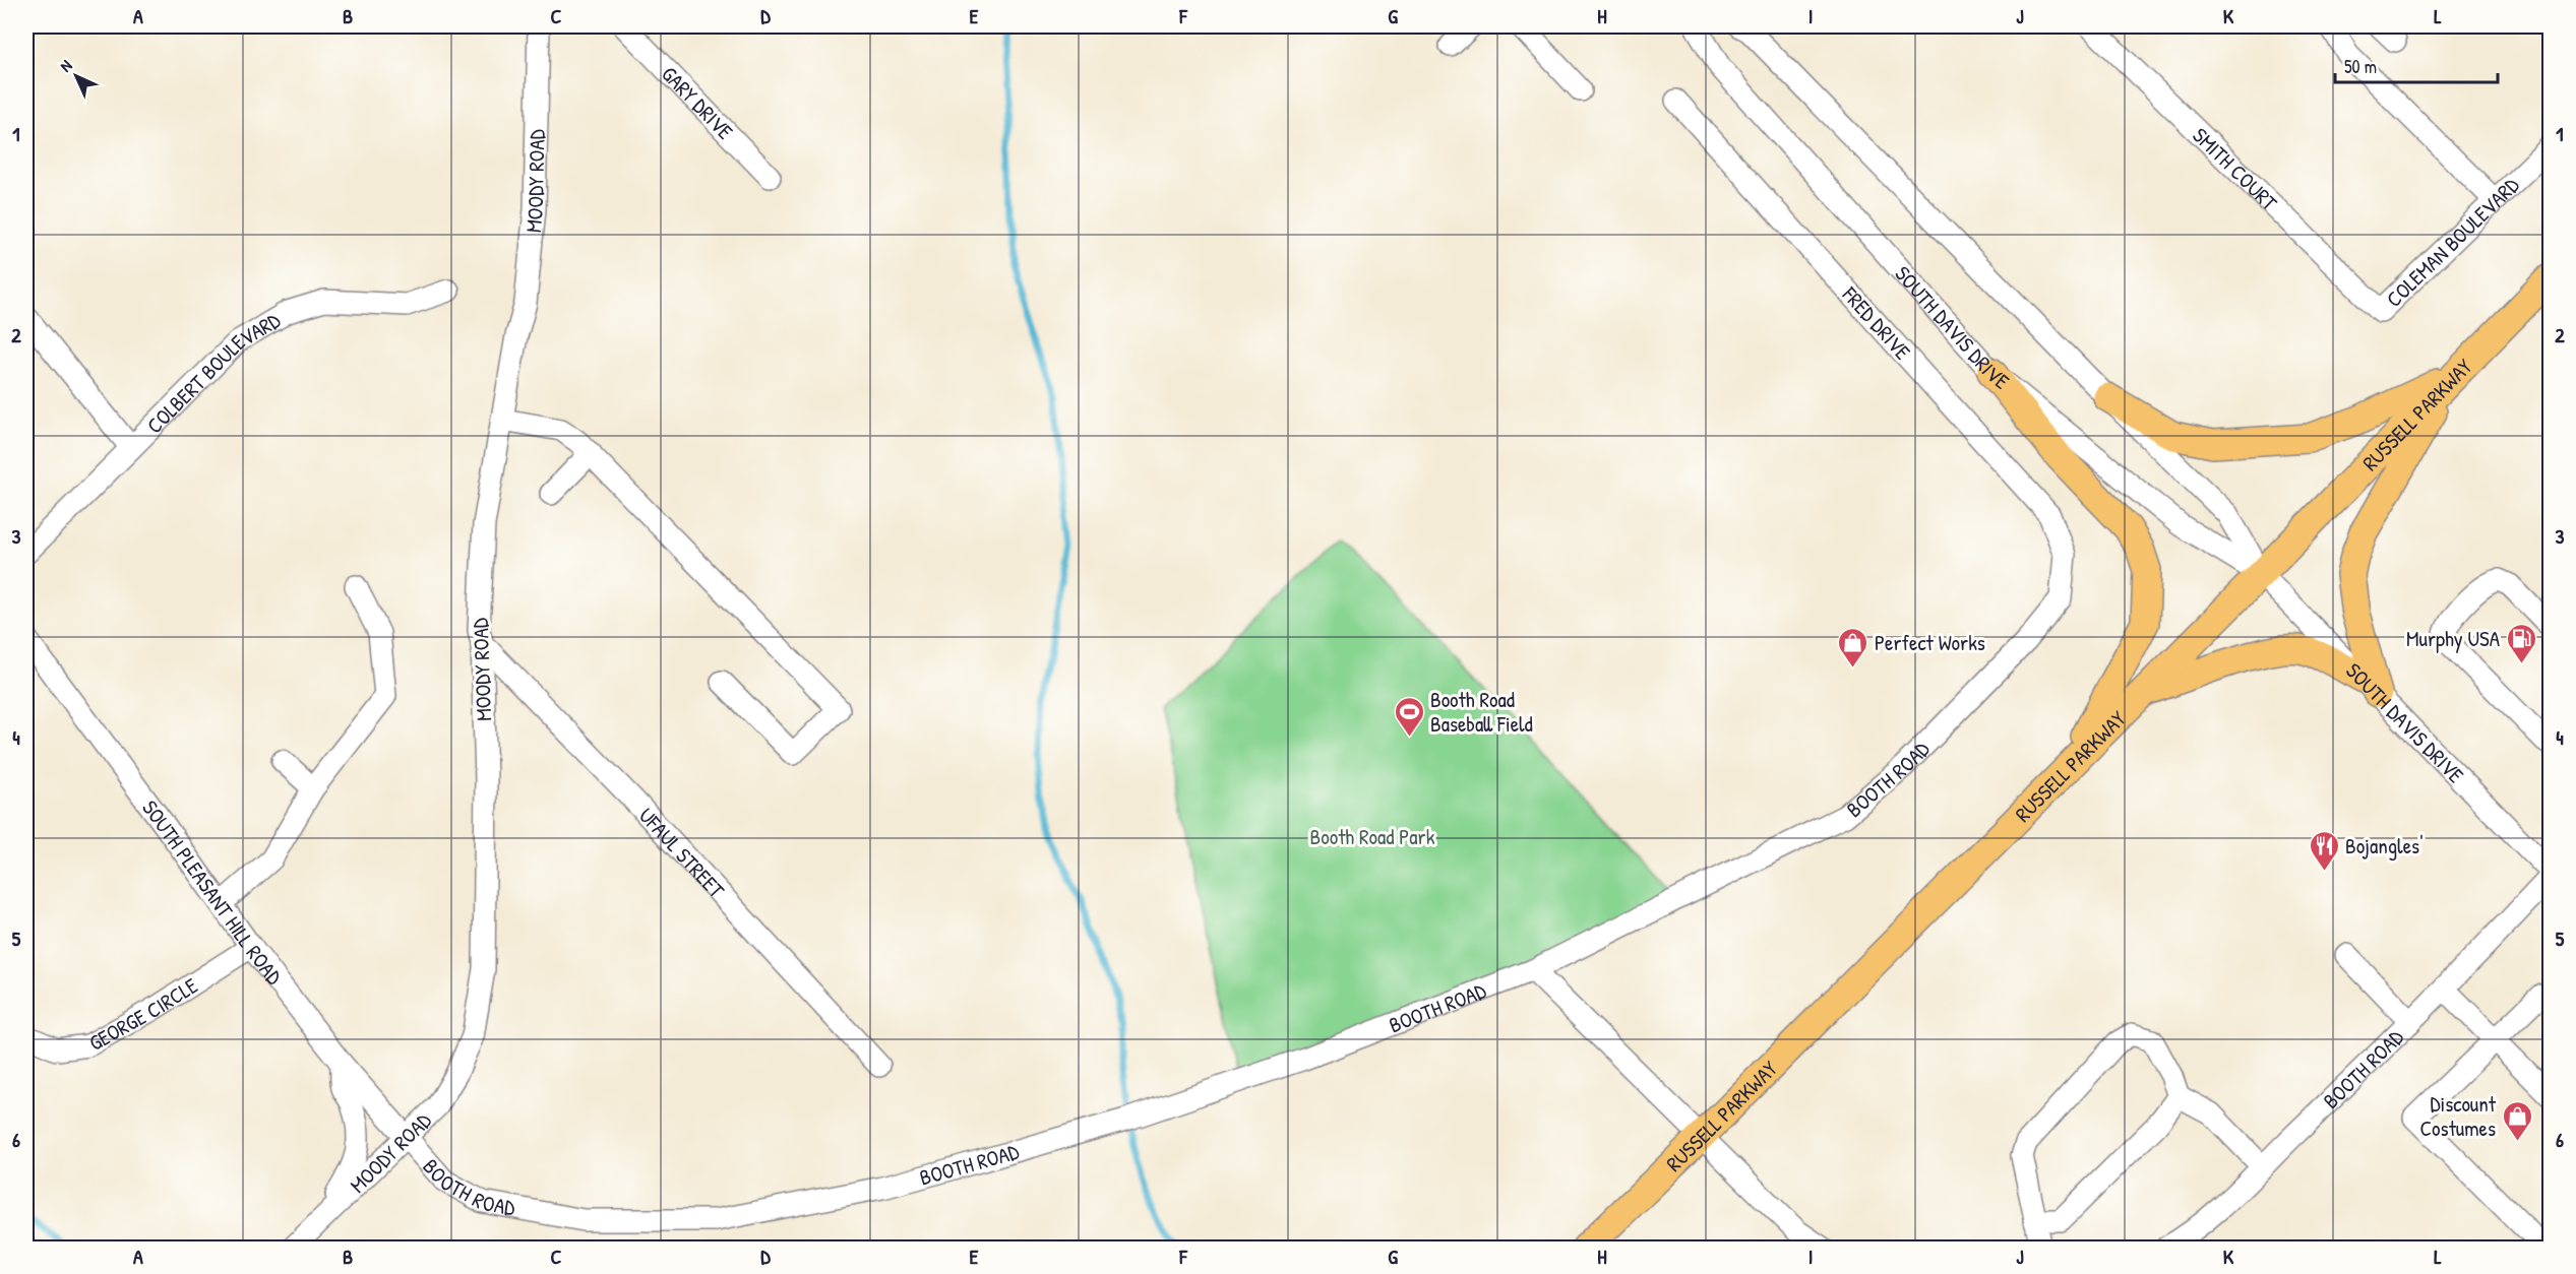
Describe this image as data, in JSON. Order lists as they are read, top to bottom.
{
  "streets": {
    "main road": ["RUSSELL PARKWAY"],
    "street": [
      "GARY DRIVE",
      "SMITH COURT",
      "MOODY ROAD",
      "COLEMAN BOULEVARD",
      "FRED DRIVE",
      "SOUTH DAVIS DRIVE",
      "COLBERT BOULEVARD",
      "BOOTH ROAD",
      "UFAUL STREET",
      "SOUTH PLEASANT HILL ROAD",
      "GEORGE CIRCLE"
    ]
  },
  "crossings": [
    ["SMITH COURT", "COLEMAN BOULEVARD"],
    ["MOODY ROAD", "BOOTH ROAD"],
    ["MOODY ROAD", "UFAUL STREET"],
    ["MOODY ROAD", "SOUTH PLEASANT HILL ROAD"],
    ["FRED DRIVE", "BOOTH ROAD"],
    ["SOUTH DAVIS DRIVE", "RUSSELL PARKWAY"],
    ["BOOTH ROAD", "SOUTH PLEASANT HILL ROAD"],
    ["SOUTH PLEASANT HILL ROAD", "GEORGE CIRCLE"]
  ],
  "parks": ["Booth Road Park"],
  "places": {
    "fuel station": ["Murphy USA"],
    "shop": ["Perfect Works", "Discount Costumes"],
    "sports": ["Booth Road Baseball Field"],
    "restaurant": ["Bojangles'"]
  },
  "scale_bar": "50 m",
  "north": "top left",
  "grid": {
    "columns": [
      "A",
      "B",
      "C",
      "D",
      "E",
      "F",
      "G",
      "H",
      "I",
      "J",
      "K",
      "L"
    ],
    "rows": [
      "1",
      "2",
      "3",
      "4",
      "5",
      "6"
    ]
  }
}
